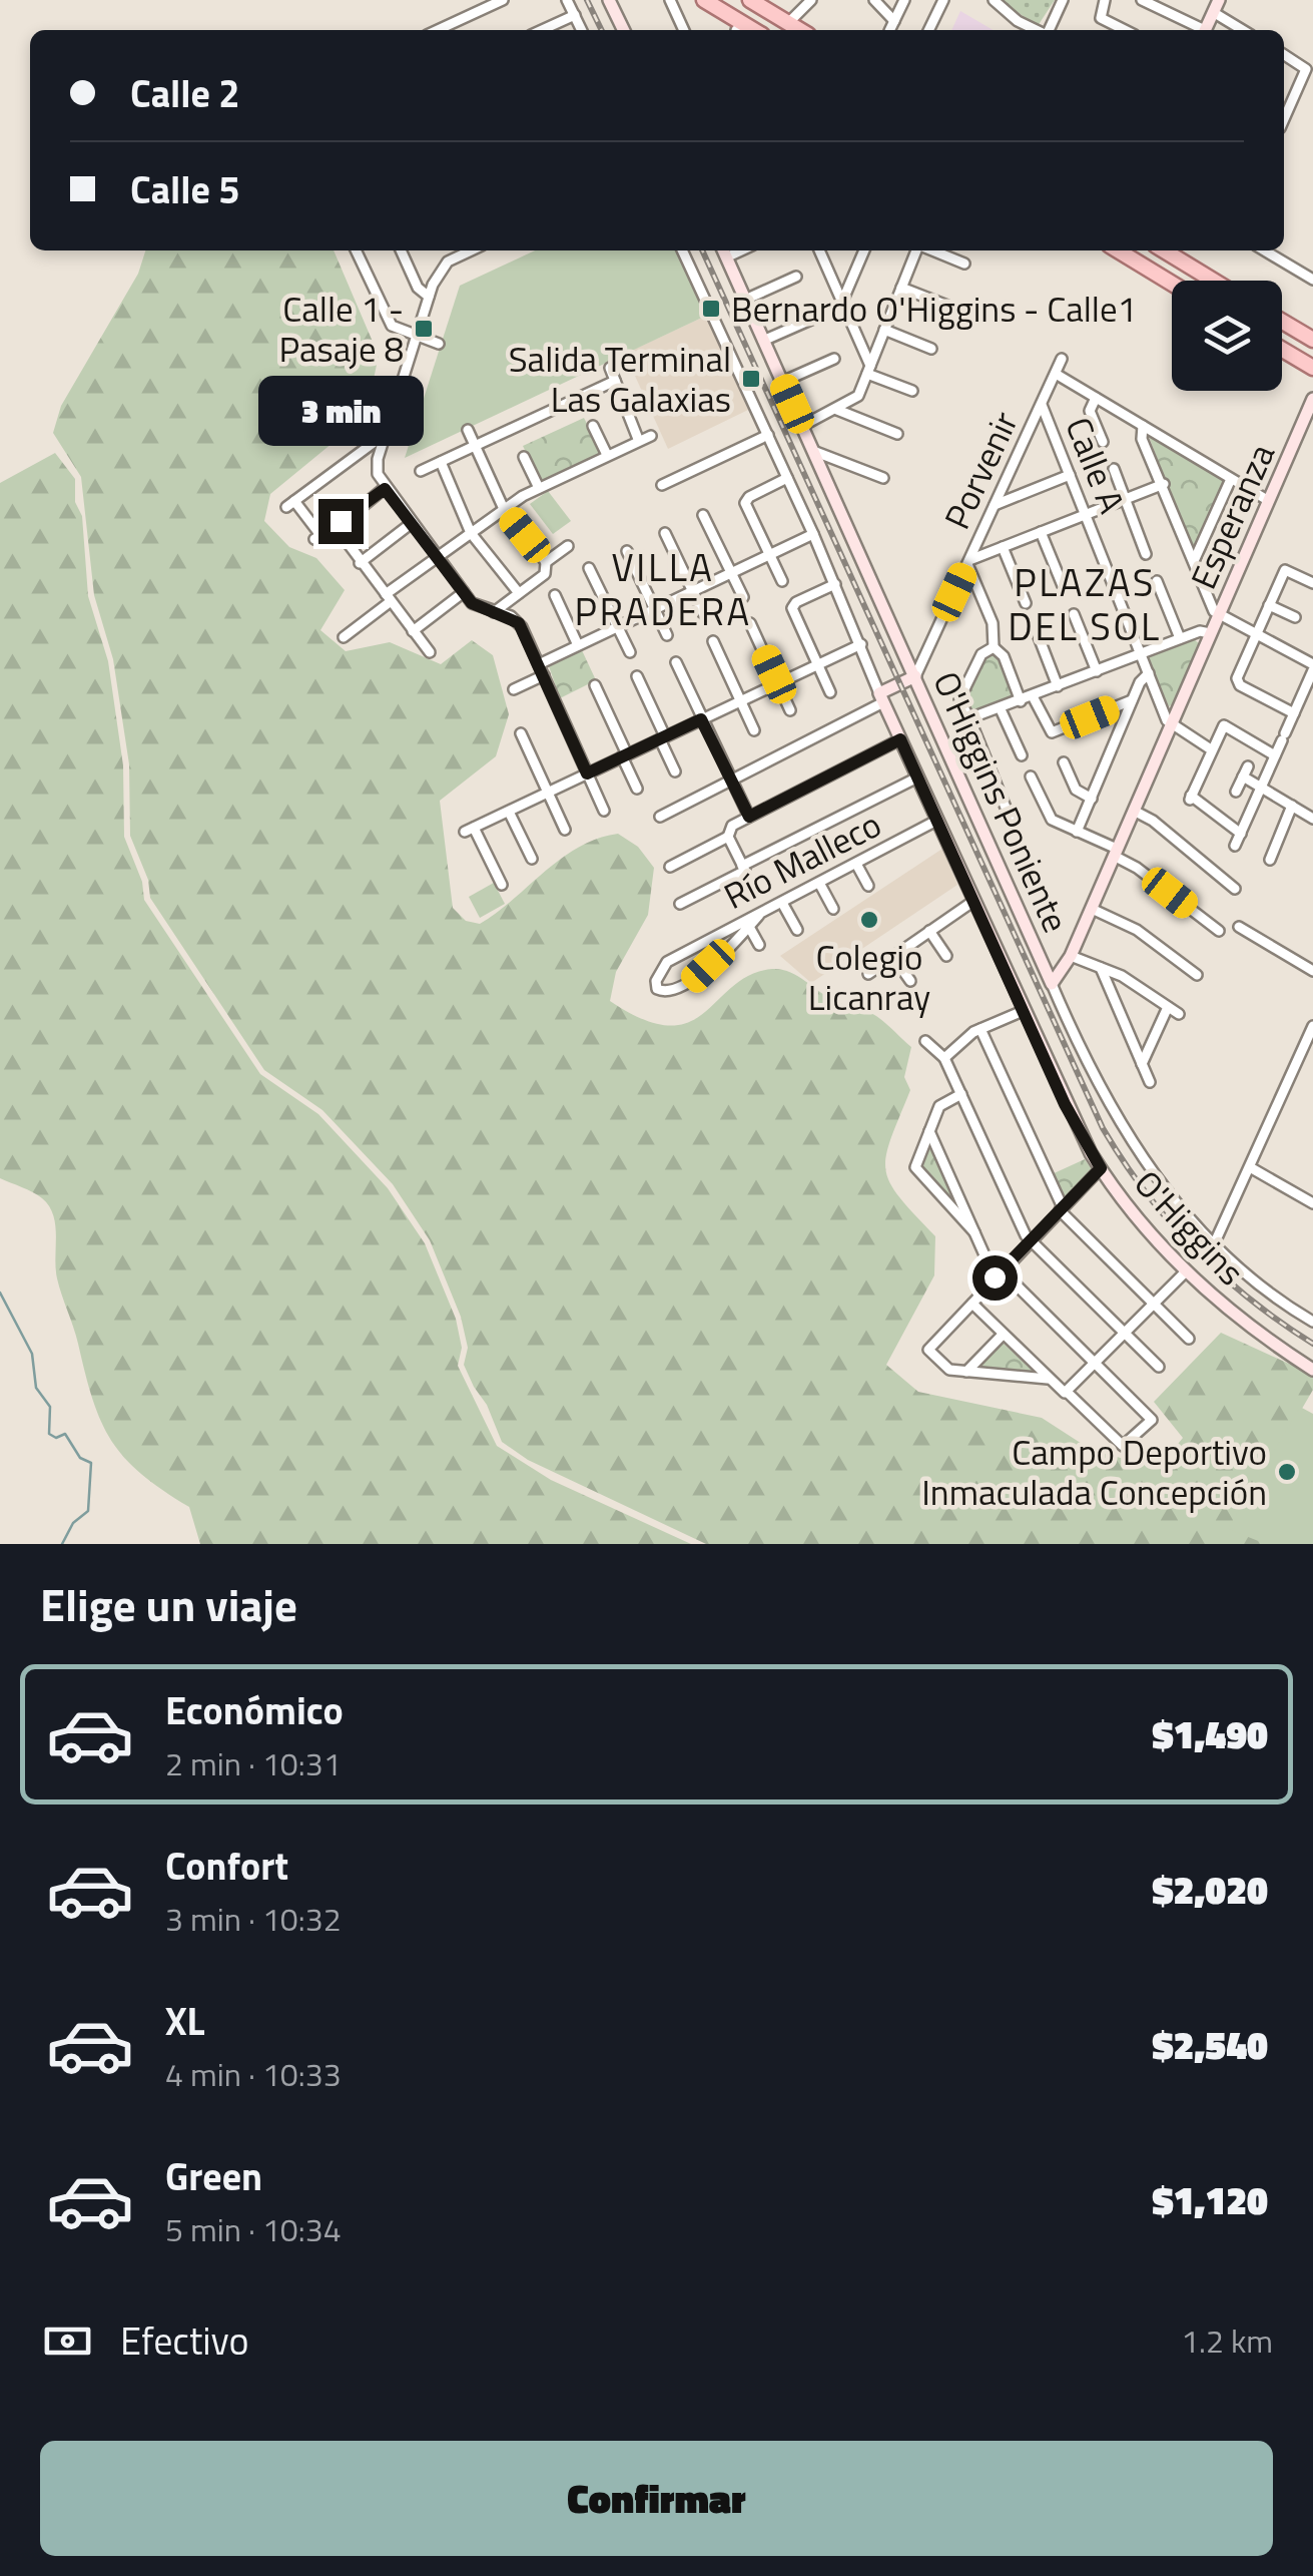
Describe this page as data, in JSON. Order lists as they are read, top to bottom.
{
  "streets": {
    "street": [
      "Calle A",
      "Porvenir",
      "Esperanza",
      "O'Higgins Poniente",
      "Río Malleco",
      "O'Higgins"
    ]
  },
  "crossings": [
    ["Calle A", "Porvenir"],
    ["Calle A", "Esperanza"],
    ["Porvenir", "O'Higgins Poniente"],
    ["Esperanza", "O'Higgins Poniente"],
    ["Río Malleco", "O'Higgins"]
  ],
  "districts": ["VILLA PRADERA", "PLAZAS DEL SOL"],
  "places": {
    "transit": ["Bernardo O'Higgins - Calle1", "Calle 1 - Pasaje 8", "Salida Terminal Las Galaxias"],
    "other": ["Colegio Licanray", "Campo Deportivo Inmaculada Concepción"]
  },
  "page": {
    "banner": ["Calle 2", "Calle 5"],
    "bubble": "3 min",
    "heading": "Elige un viaje",
    "list": [
      {
        "name": "Económico",
        "note": "2 min · 10:31",
        "value": "$1,490"
      },
      {
        "name": "Confort",
        "note": "3 min · 10:32",
        "value": "$2,020"
      },
      {
        "name": "XL",
        "note": "4 min · 10:33",
        "value": "$2,540"
      },
      {
        "name": "Green",
        "note": "5 min · 10:34",
        "value": "$1,120"
      }
    ],
    "pay": ["Efectivo", "1.2 km"],
    "buttons": "Confirmar"
  }
}
